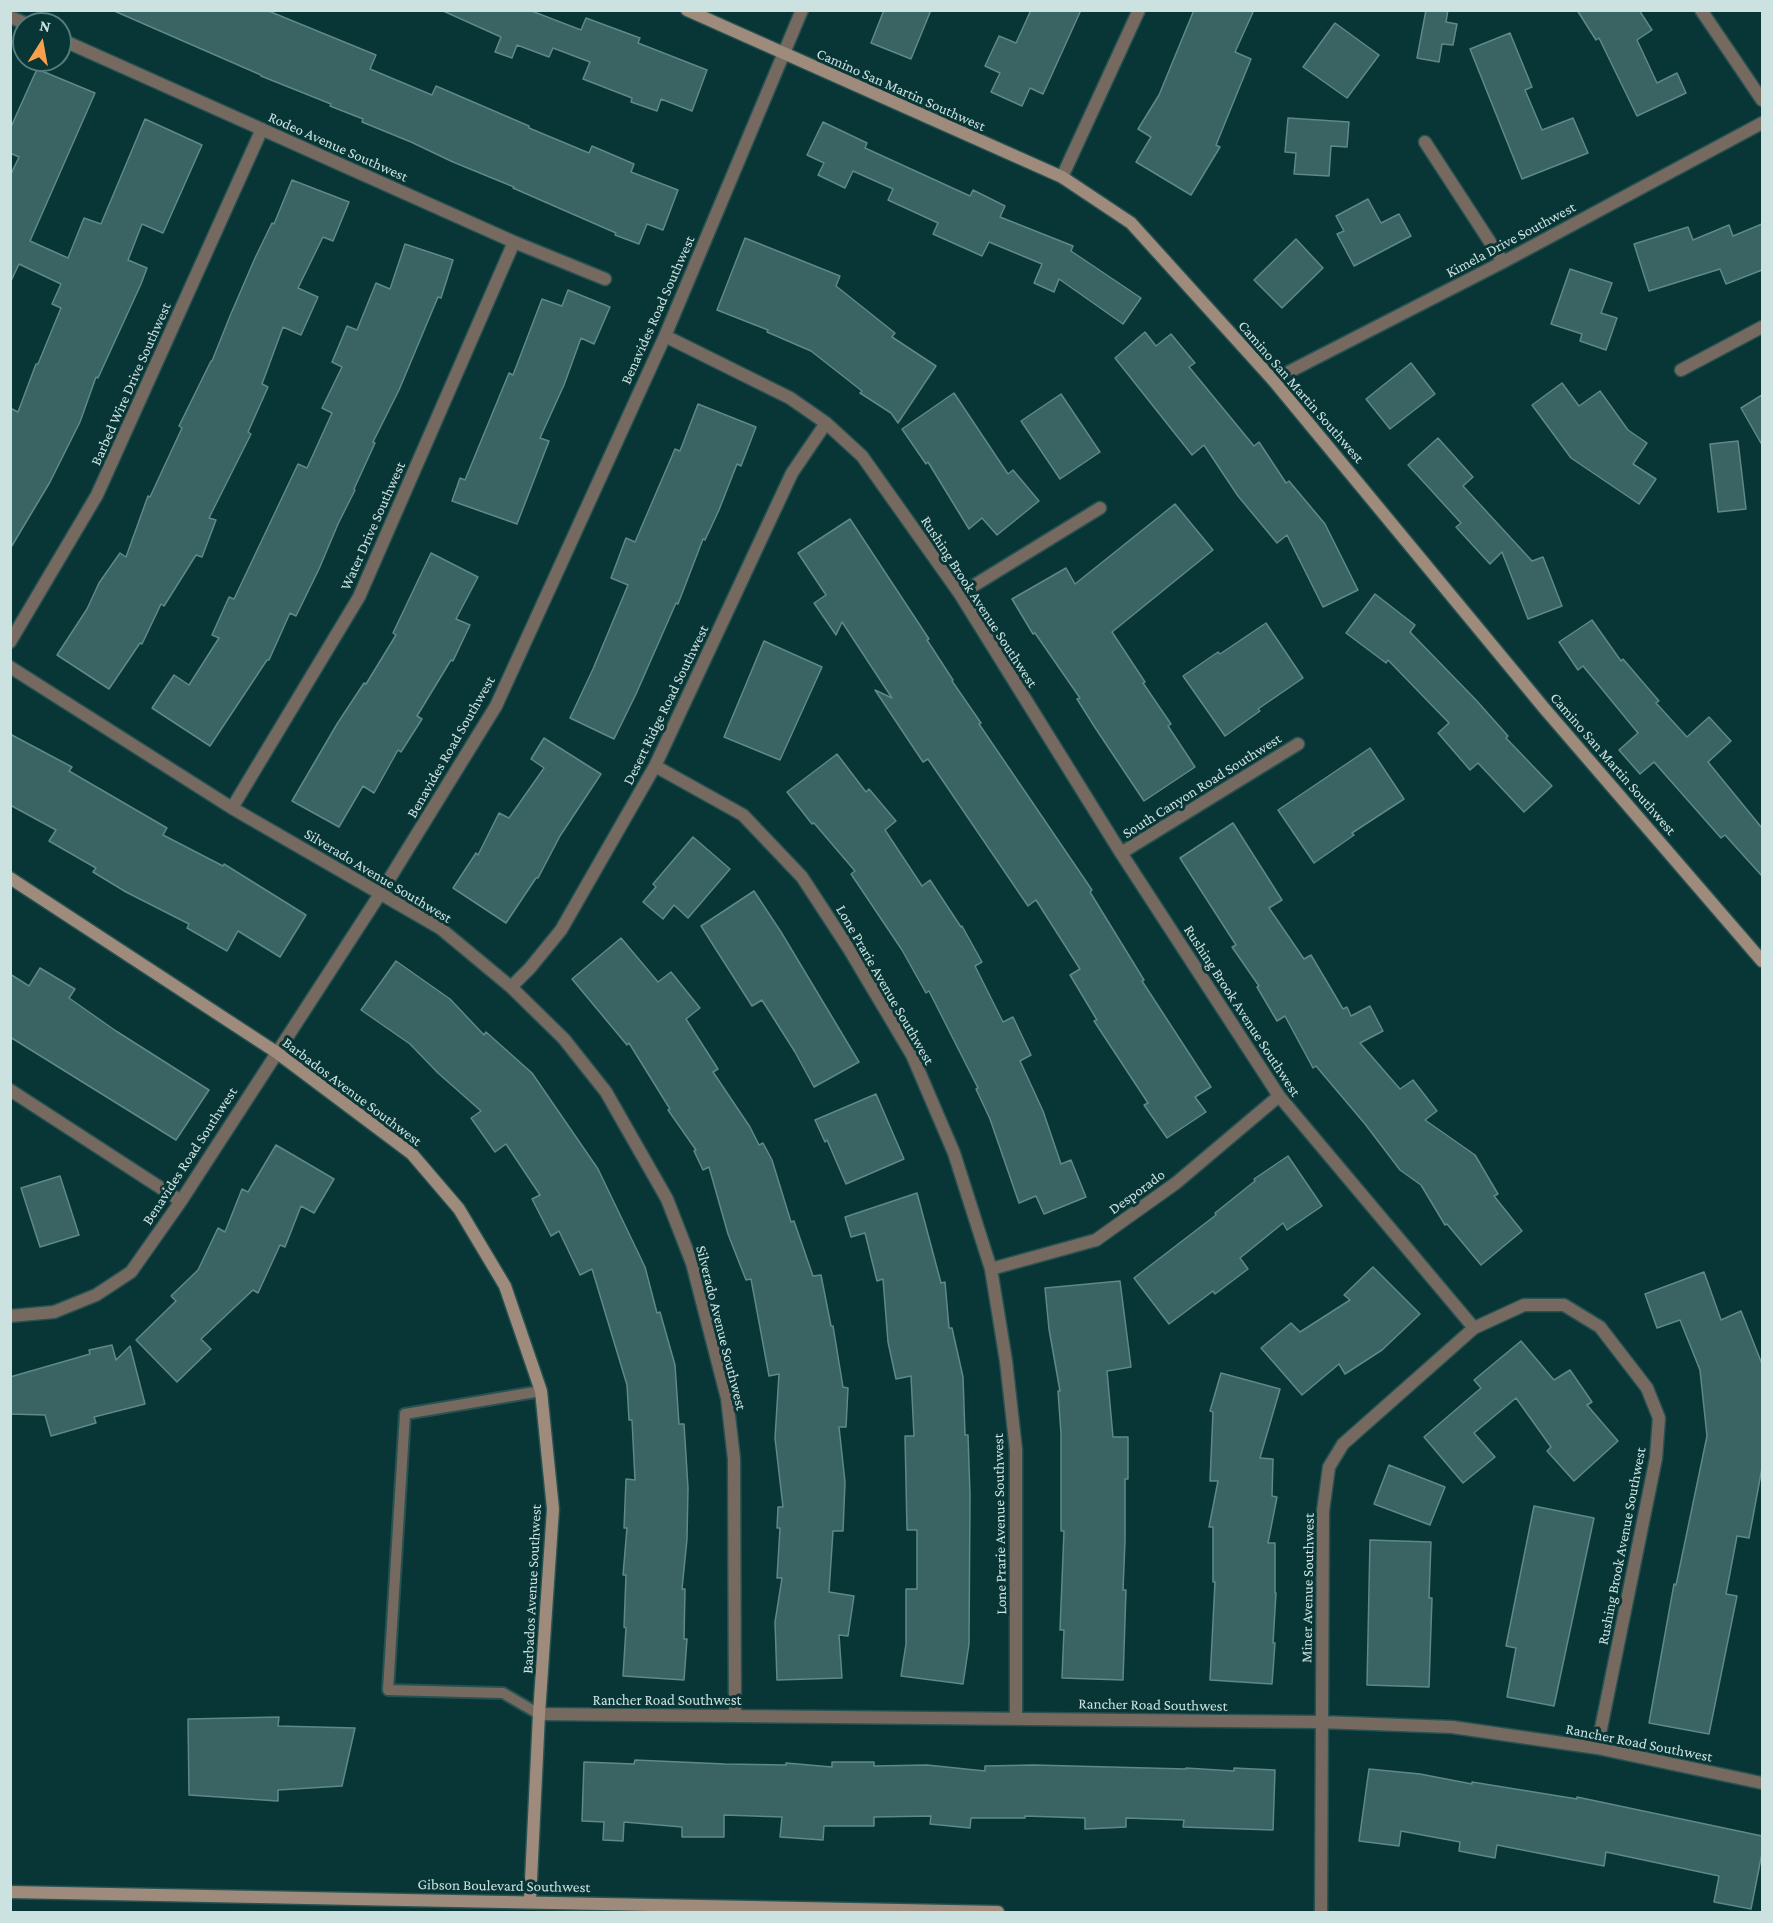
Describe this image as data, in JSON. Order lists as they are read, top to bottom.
{
  "streets": {
    "street": [
      "Camino San Martin Southwest",
      "Rodeo Avenue Southwest",
      "Kimela Drive Southwest",
      "Benavides Road Southwest",
      "Barbed Wire Drive Southwest",
      "Water Drive Southwest",
      "Rushing Brook Avenue Southwest",
      "Desert Ridge Road Southwest",
      "South Canyon Road Southwest",
      "Silverado Avenue Southwest",
      "Lone Prarie Avenue Southwest",
      "Barbados Avenue Southwest",
      "Desporado",
      "Miner Avenue Southwest",
      "Rancher Road Southwest",
      "Gibson Boulevard Southwest"
    ]
  },
  "crossings": [
    ["Camino San Martin Southwest", "Kimela Drive Southwest"],
    ["Camino San Martin Southwest", "Benavides Road Southwest"],
    ["Rodeo Avenue Southwest", "Barbed Wire Drive Southwest"],
    ["Rodeo Avenue Southwest", "Water Drive Southwest"],
    ["Benavides Road Southwest", "Rushing Brook Avenue Southwest"],
    ["Benavides Road Southwest", "Silverado Avenue Southwest"],
    ["Benavides Road Southwest", "Barbados Avenue Southwest"],
    ["Water Drive Southwest", "Silverado Avenue Southwest"],
    ["Rushing Brook Avenue Southwest", "Desert Ridge Road Southwest"],
    ["Rushing Brook Avenue Southwest", "South Canyon Road Southwest"],
    ["Rushing Brook Avenue Southwest", "Desporado"],
    ["Rushing Brook Avenue Southwest", "Miner Avenue Southwest"],
    ["Rushing Brook Avenue Southwest", "Rancher Road Southwest"],
    ["Desert Ridge Road Southwest", "Silverado Avenue Southwest"],
    ["Desert Ridge Road Southwest", "Lone Prarie Avenue Southwest"],
    ["Silverado Avenue Southwest", "Rancher Road Southwest"],
    ["Lone Prarie Avenue Southwest", "Desporado"],
    ["Lone Prarie Avenue Southwest", "Rancher Road Southwest"],
    ["Barbados Avenue Southwest", "Rancher Road Southwest"],
    ["Barbados Avenue Southwest", "Gibson Boulevard Southwest"],
    ["Miner Avenue Southwest", "Rancher Road Southwest"]
  ],
  "north": "top"
}
